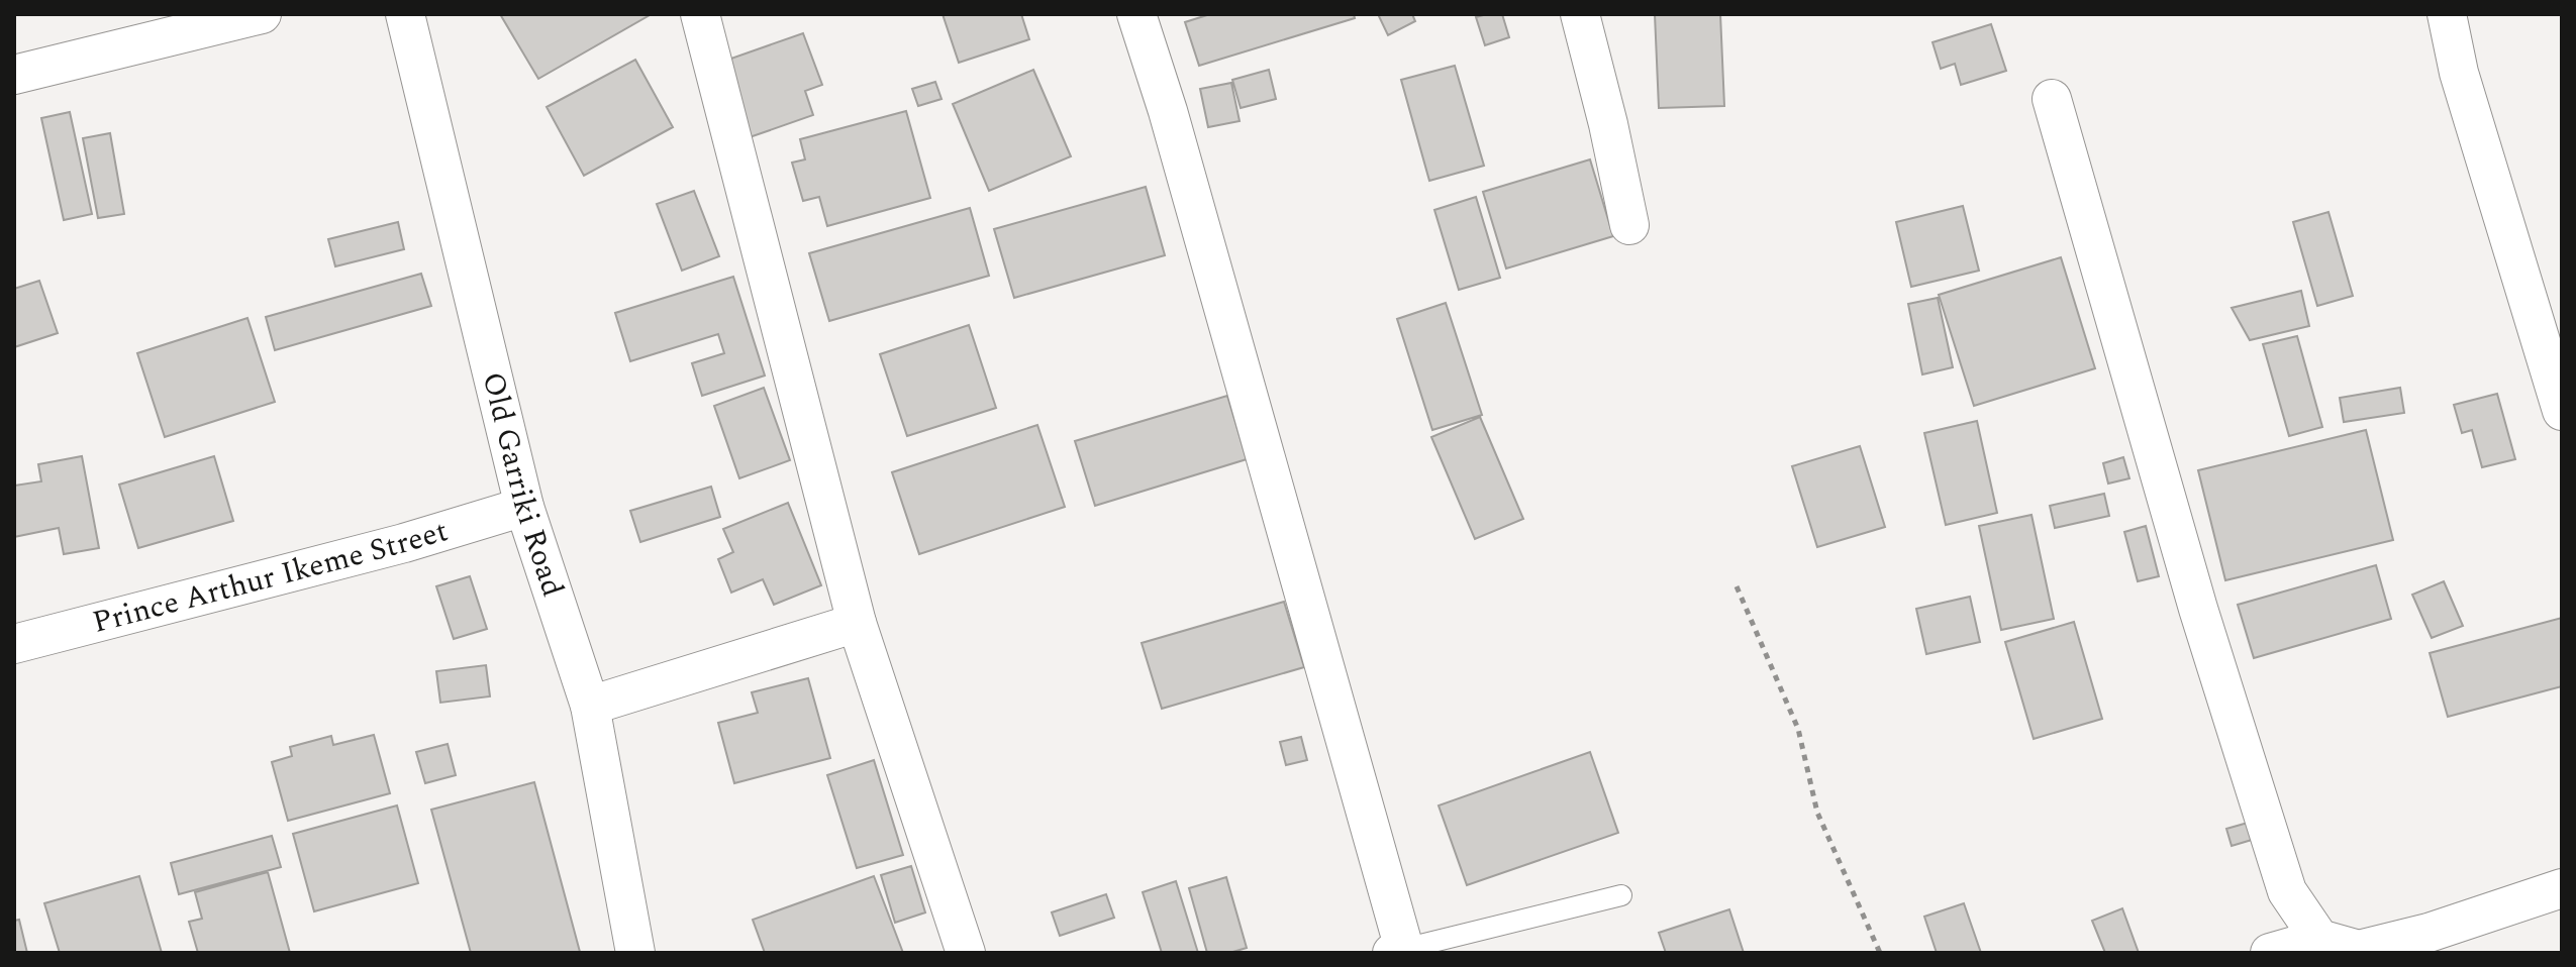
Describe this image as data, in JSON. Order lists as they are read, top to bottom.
{
  "streets": {
    "street": ["Old Garriki Road", "Prince Arthur Ikeme Street"]
  },
  "crossings": [
    ["Old Garriki Road", "Prince Arthur Ikeme Street"]
  ]
}
